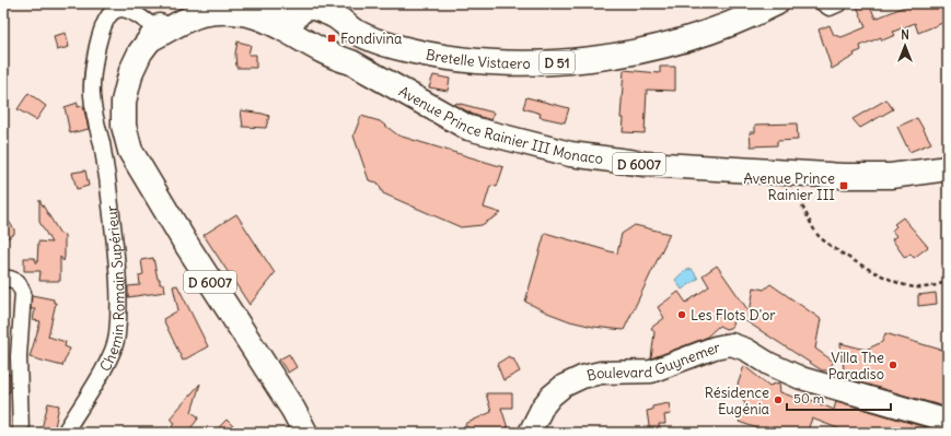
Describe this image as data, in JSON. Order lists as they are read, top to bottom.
{
  "streets": {
    "main road": [
      "Bretelle Vistaero",
      "D 51",
      "Avenue Prince Rainier III Monaco",
      "D 6007",
      "Boulevard Guynemer"
    ],
    "street": ["Chemin Romain Supérieur"]
  },
  "crossings": [
    ["Bretelle Vistaero", "Avenue Prince Rainier III Monaco"],
    ["Avenue Prince Rainier III Monaco", "Chemin Romain Supérieur"]
  ],
  "places": {
    "transit": ["Fondivina", "Avenue Prince Rainier III"],
    "other": ["Les Flots D'or", "Villa The Paradiso", "Résidence Eugénia"]
  },
  "scale_bar": "50 m",
  "north": "top"
}
